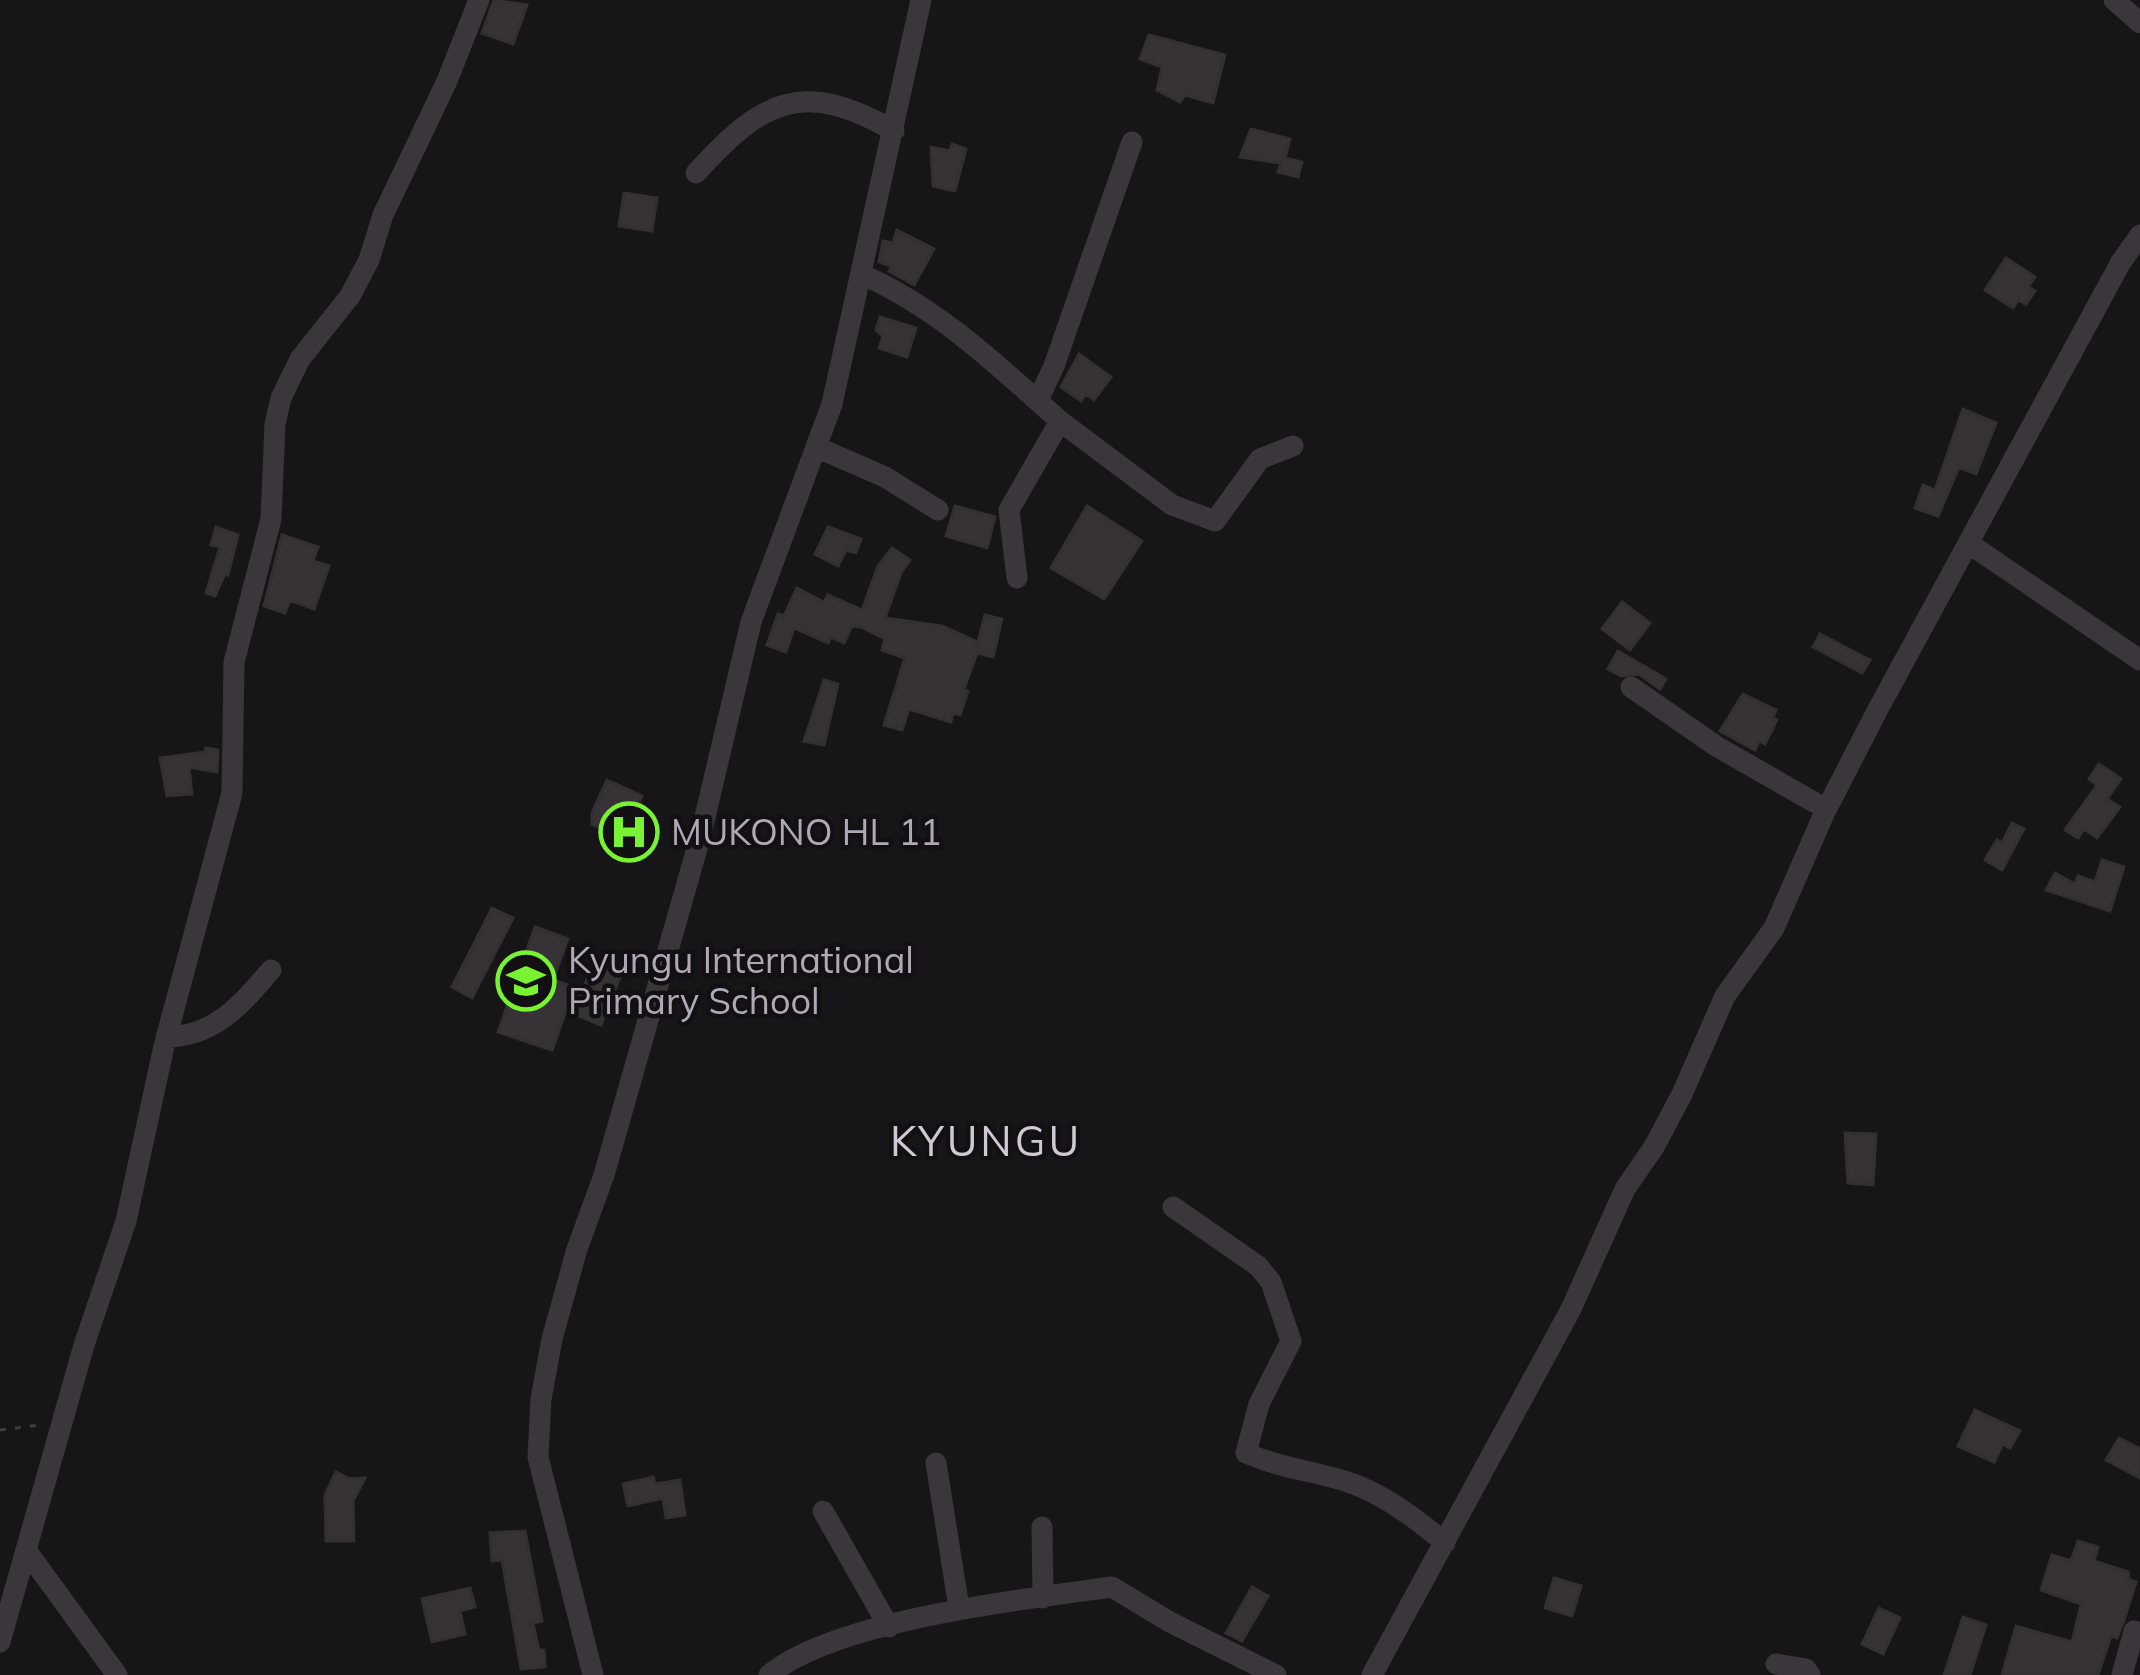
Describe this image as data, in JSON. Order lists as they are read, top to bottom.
{
  "districts": ["KYUNGU"],
  "places": {
    "hospital": ["MUKONO HL 11"],
    "school or university": ["Kyungu International Primary School"]
  }
}
